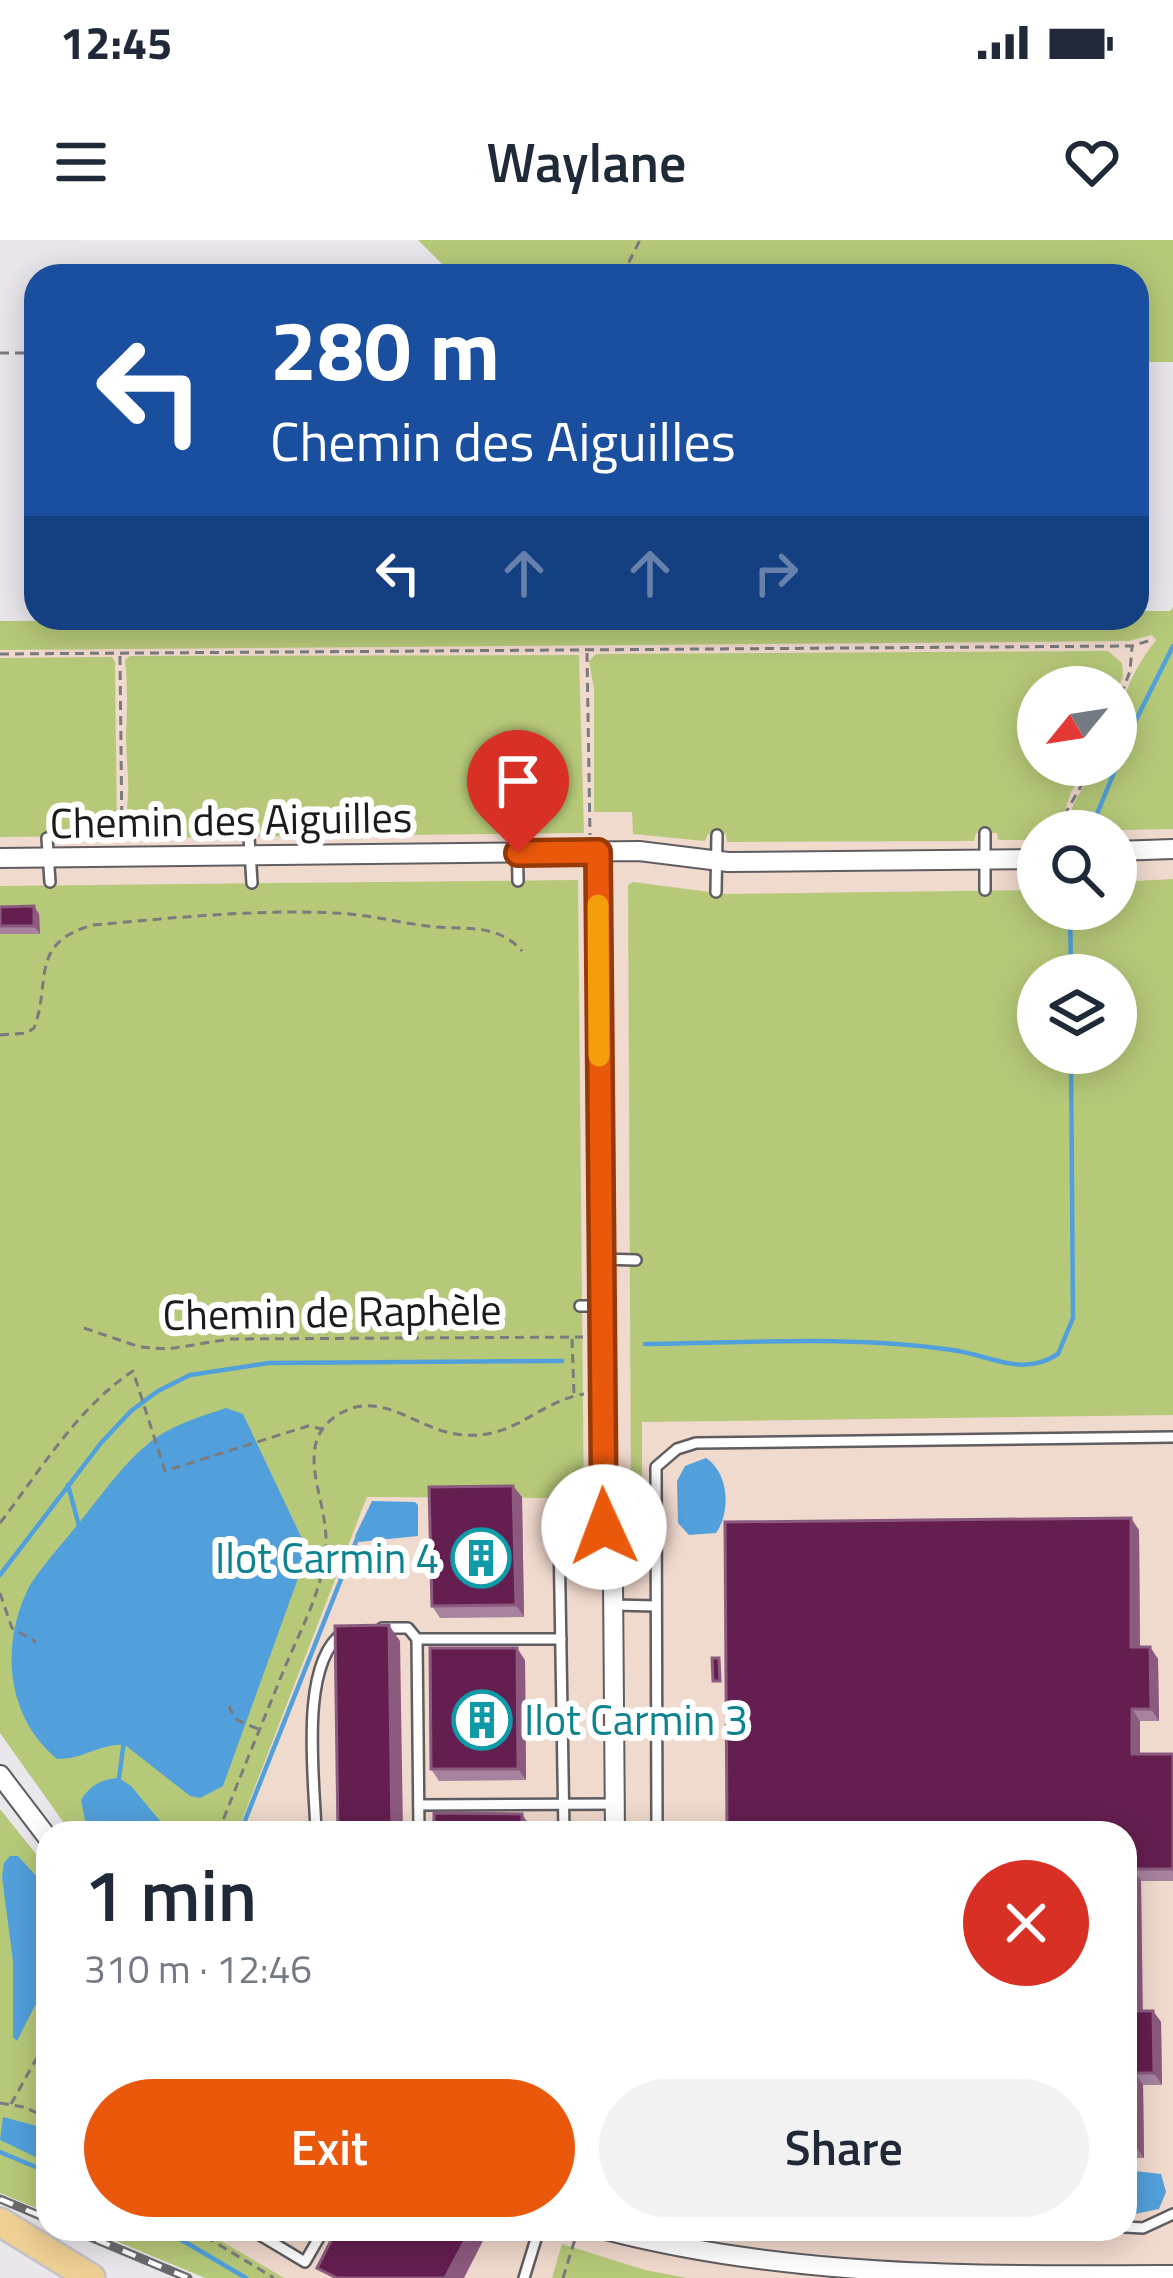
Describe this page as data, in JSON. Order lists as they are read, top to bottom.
{
  "streets": {
    "street": ["Chemin des Aiguilles"],
    "path": ["Chemin de Raphèle"]
  },
  "places": {
    "building": ["Ilot Carmin 4", "Ilot Carmin 3"]
  },
  "north": "bottom left",
  "page": {
    "status": "12:45",
    "header": "Waylane",
    "turn": ["280 m", "Chemin des Aiguilles"],
    "heading": ["1 min", "310 m · 12:46"],
    "buttons": ["Exit", "Share"]
  }
}
